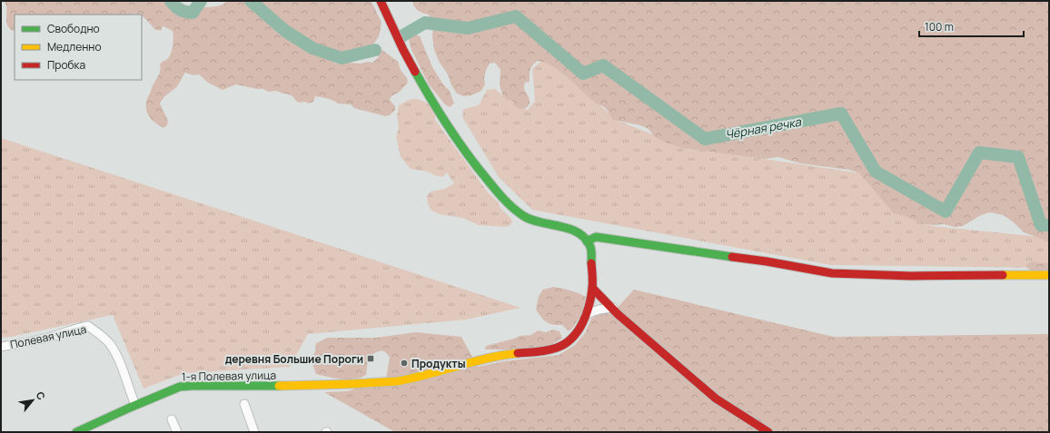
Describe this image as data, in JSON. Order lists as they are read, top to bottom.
{
  "streets": {
    "street": ["Полевая улица", "1-я Полевая улица"]
  },
  "crossings": [
    ["Полевая улица", "1-я Полевая улица"]
  ],
  "water": ["Чёрная речка"],
  "places": {
    "transit": ["деревня Большие Пороги"],
    "other": ["Продукты"]
  },
  "legend": ["Свободно", "Медленно", "Пробка"],
  "scale_bar": "100 m",
  "north": "top right"
}
